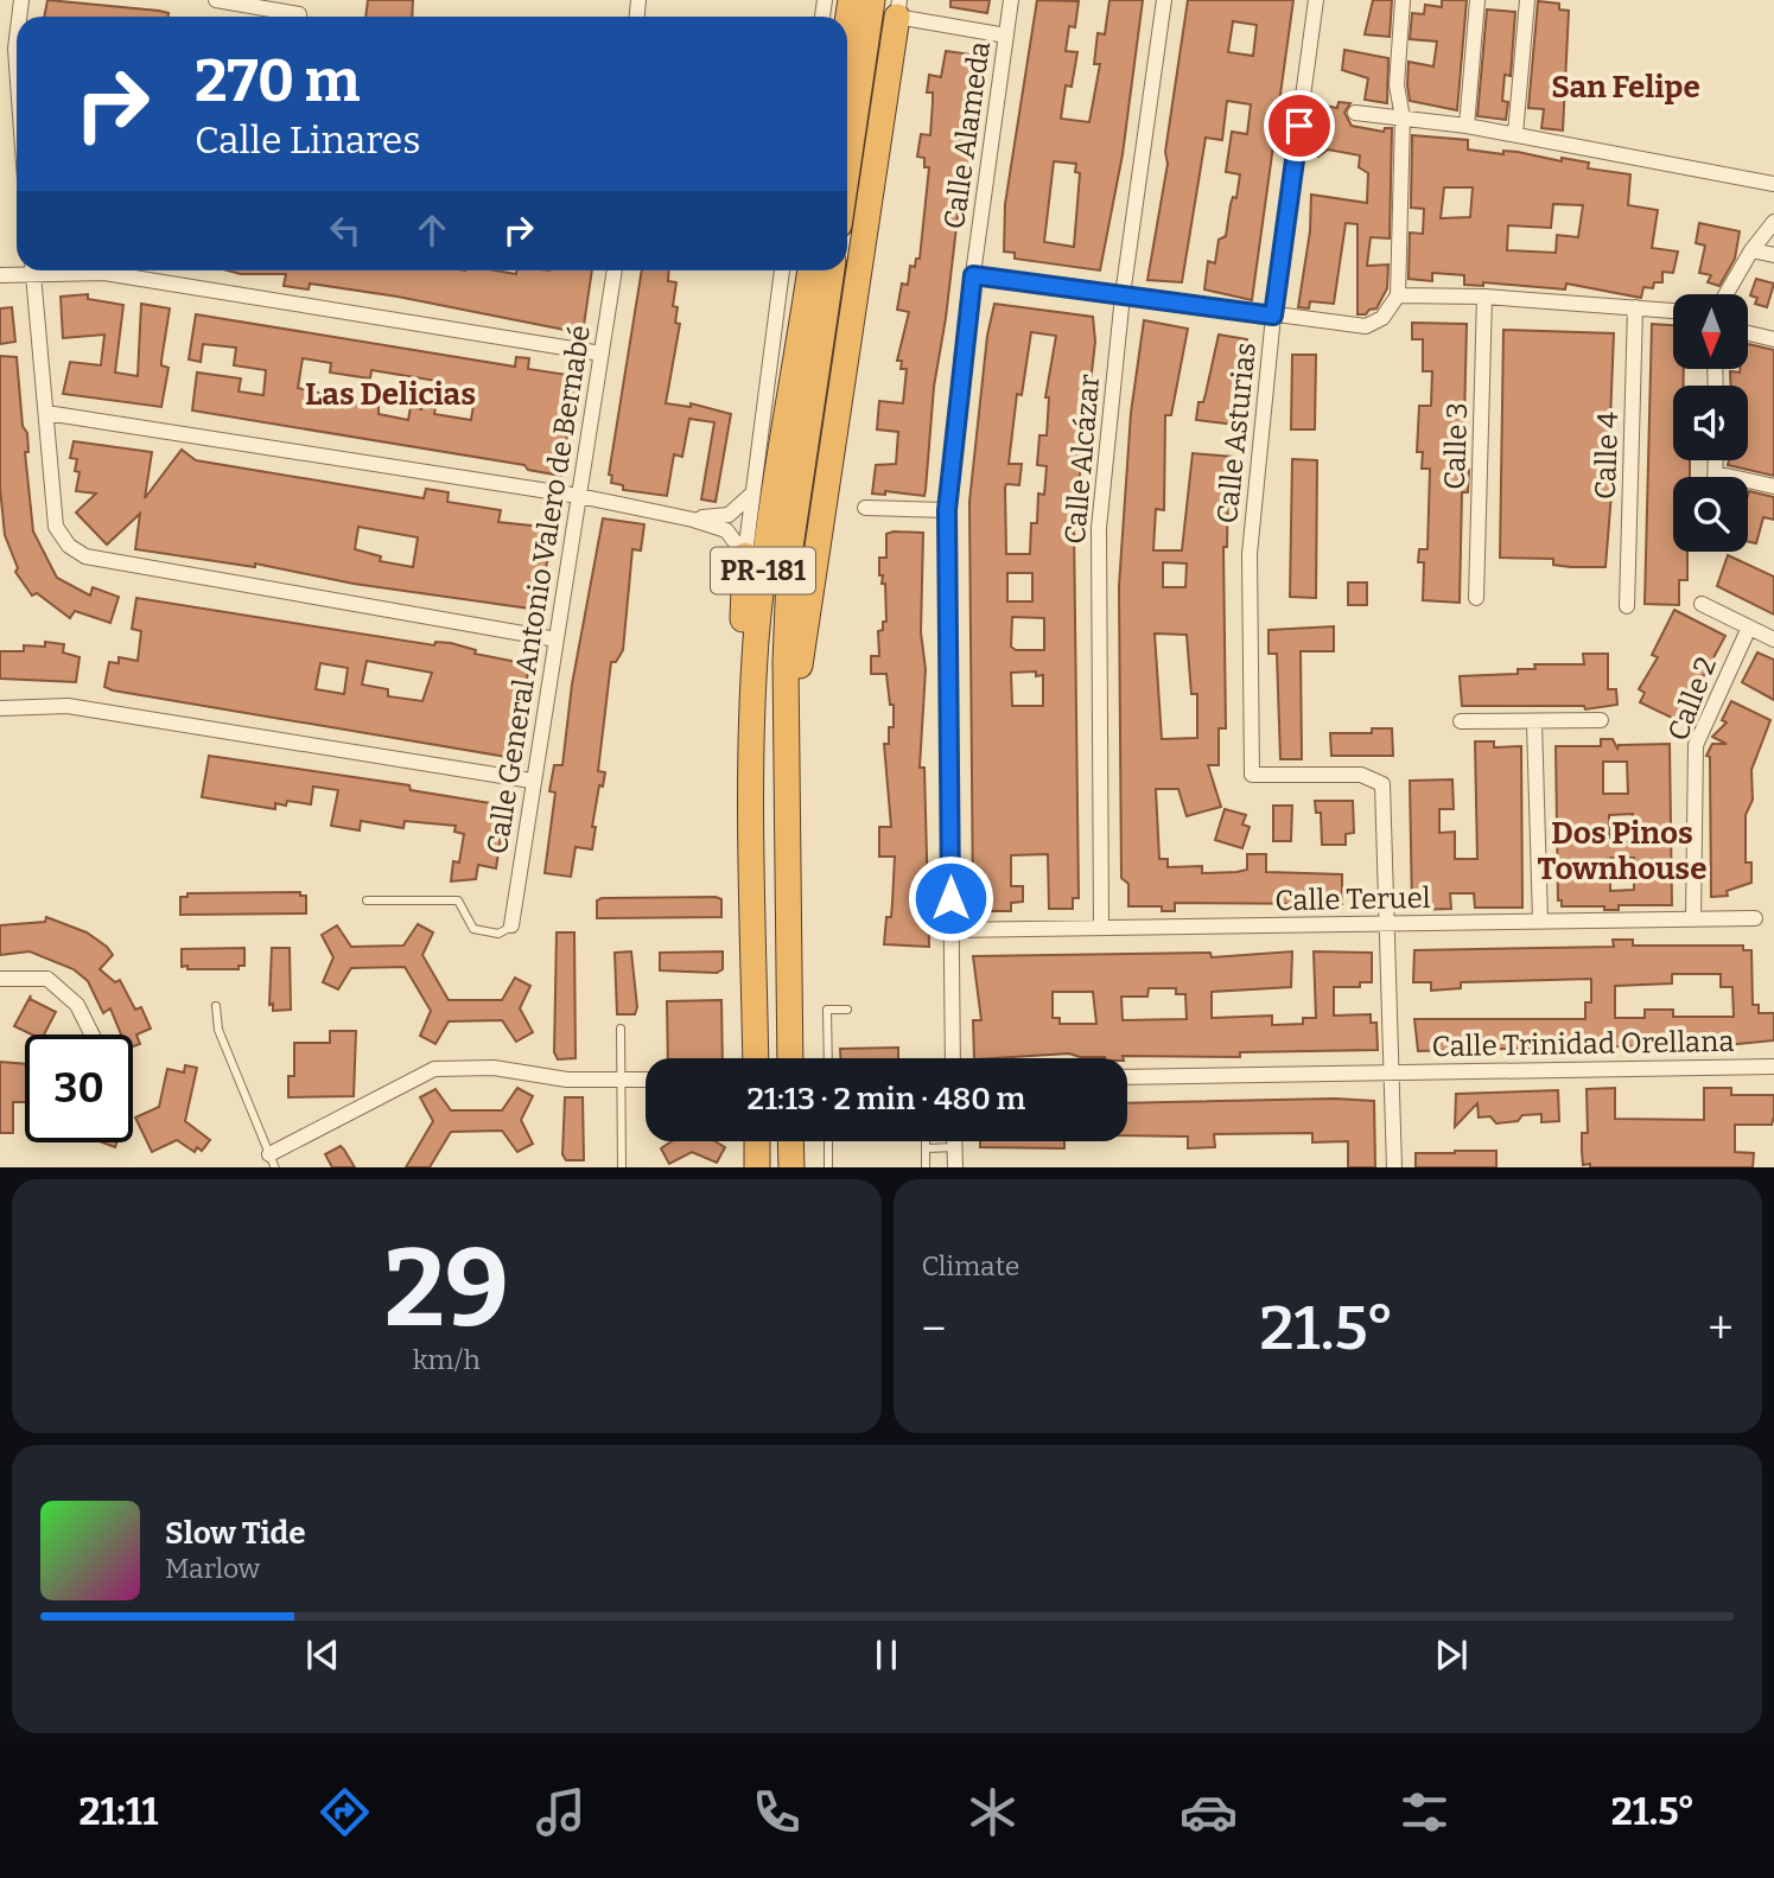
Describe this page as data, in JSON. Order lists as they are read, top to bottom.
{
  "streets": {
    "highway": ["PR-181"],
    "street": [
      "Calle Alameda",
      "Calle Asturias",
      "Calle 3",
      "Calle 4",
      "Calle Alcázar",
      "Calle General Antonio Valero de Bernabé",
      "Calle 2",
      "Calle Teruel",
      "Calle Trinidad Orellana"
    ]
  },
  "crossings": [
    ["Calle Alameda", "Calle Teruel"],
    ["Calle Asturias", "Calle Teruel"],
    ["Calle Alcázar", "Calle Teruel"],
    ["Calle 2", "Calle Teruel"]
  ],
  "districts": ["San Felipe", "Las Delicias", "Dos Pinos Townhouse"],
  "north": "bottom",
  "page": {
    "turn": ["270 m", "Calle Linares"],
    "limit": "30",
    "trip": "21:13 · 2 min · 480 m",
    "tile": [
      ["29", "km/h"],
      "Climate"
    ],
    "heat": ["−", "21.5°", "+"],
    "song": ["Slow Tide", "Marlow"],
    "tabs": ["21:11", "21.5°"]
  }
}
